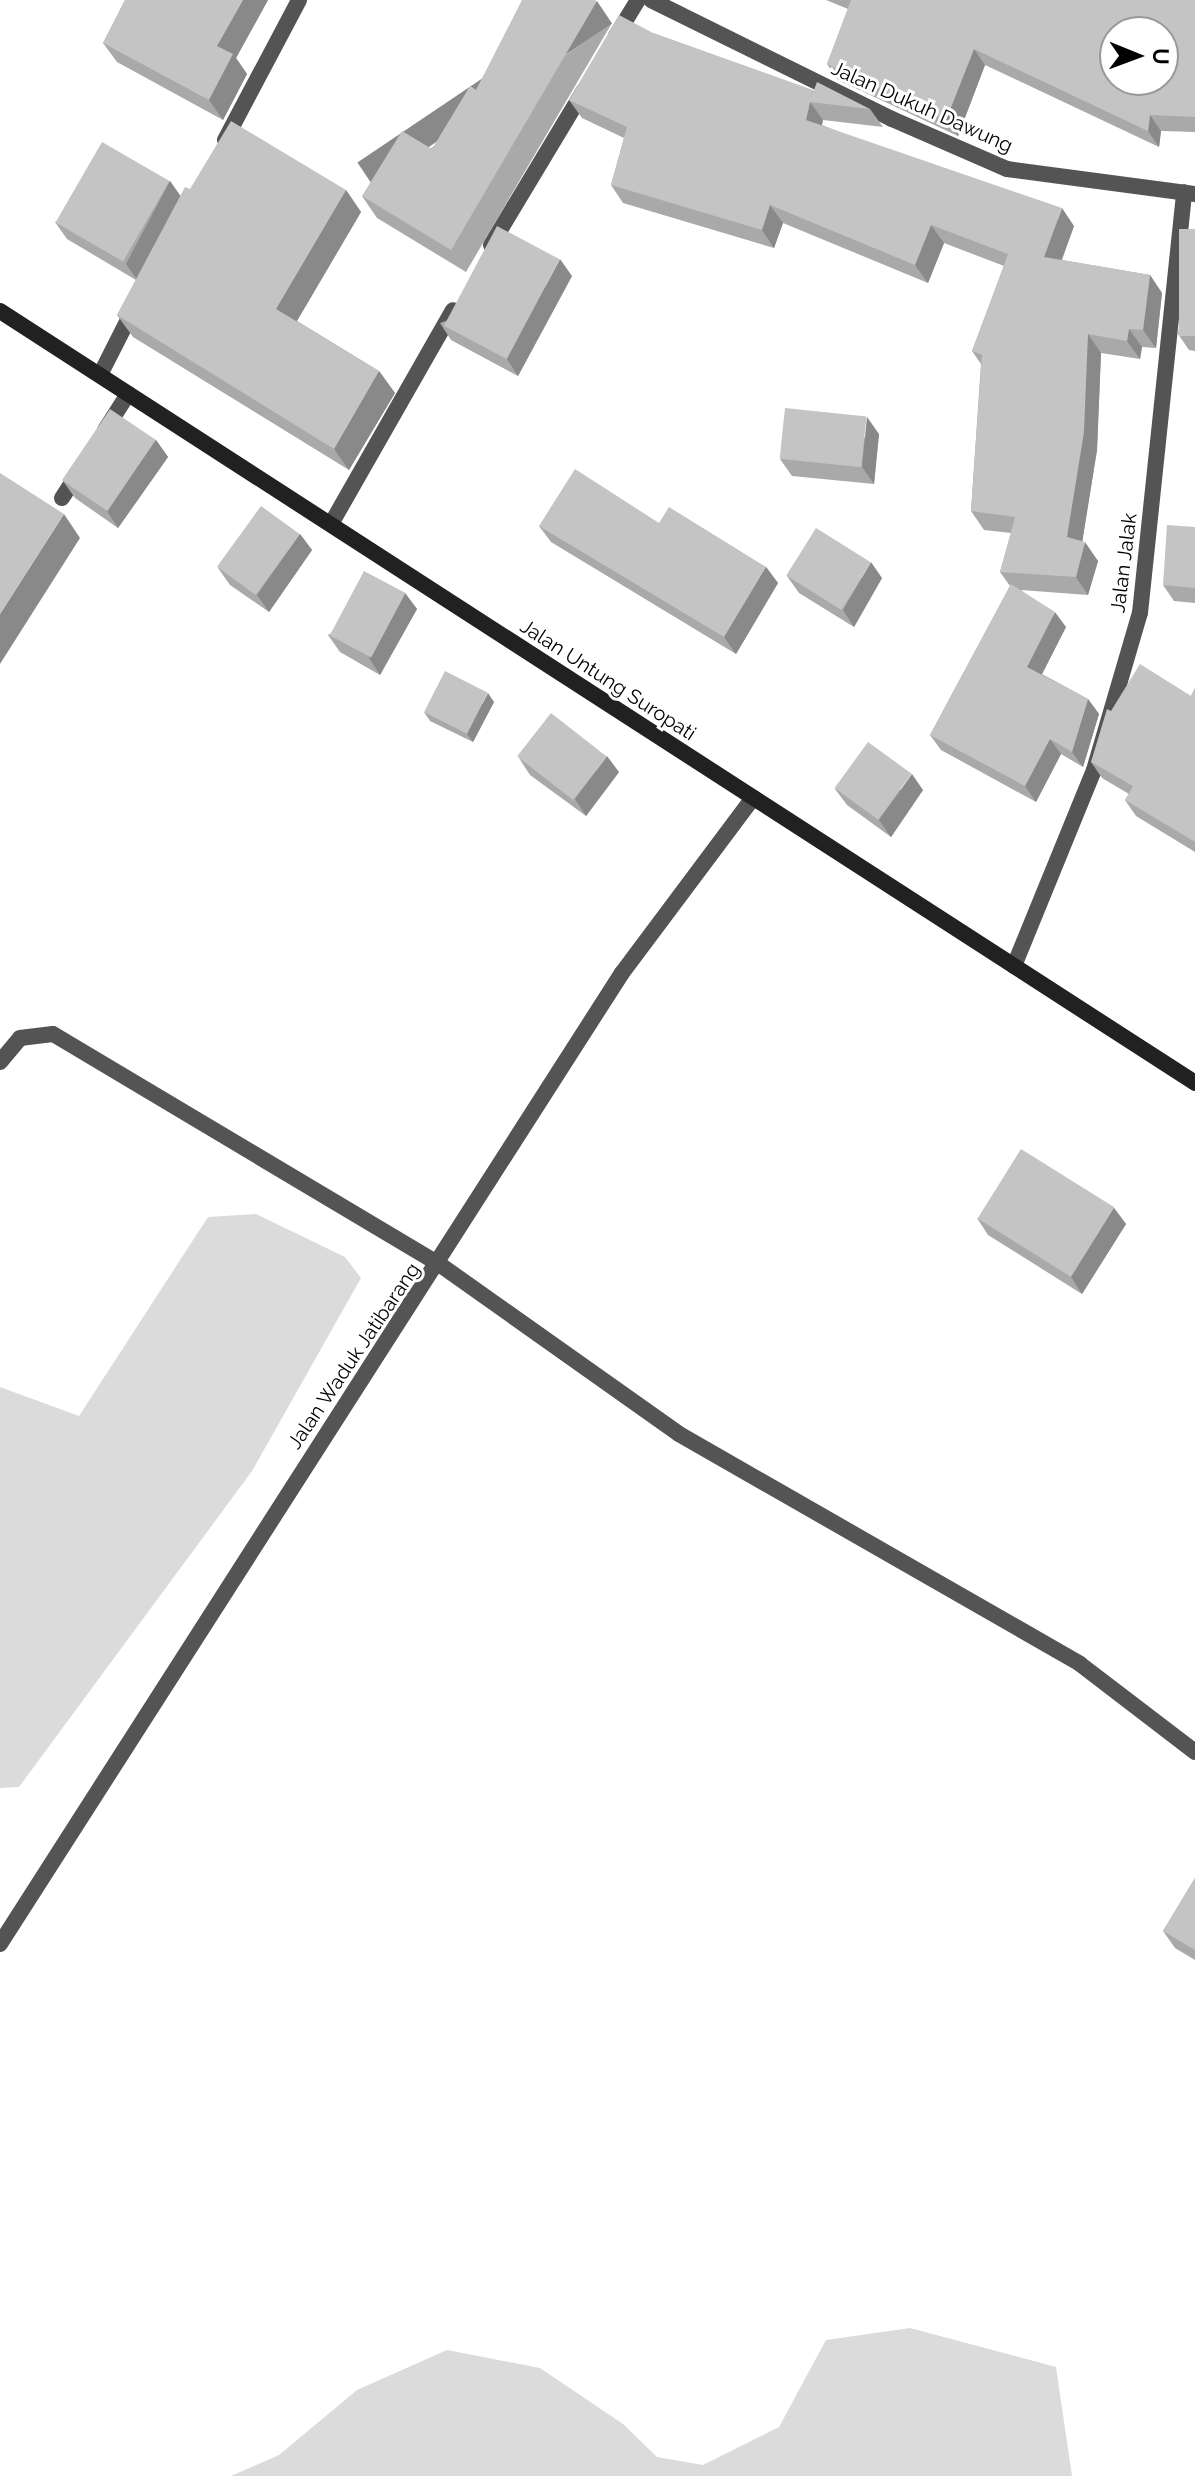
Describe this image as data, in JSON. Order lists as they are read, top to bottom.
{
  "streets": {
    "main road": ["Jalan Untung Suropati"],
    "street": ["Jalan Dukuh Dawung", "Jalan Jalak", "Jalan Waduk Jatibarang"]
  },
  "crossings": [
    ["Jalan Dukuh Dawung", "Jalan Jalak"],
    ["Jalan Jalak", "Jalan Untung Suropati"],
    ["Jalan Untung Suropati", "Jalan Waduk Jatibarang"]
  ],
  "north": "right"
}
